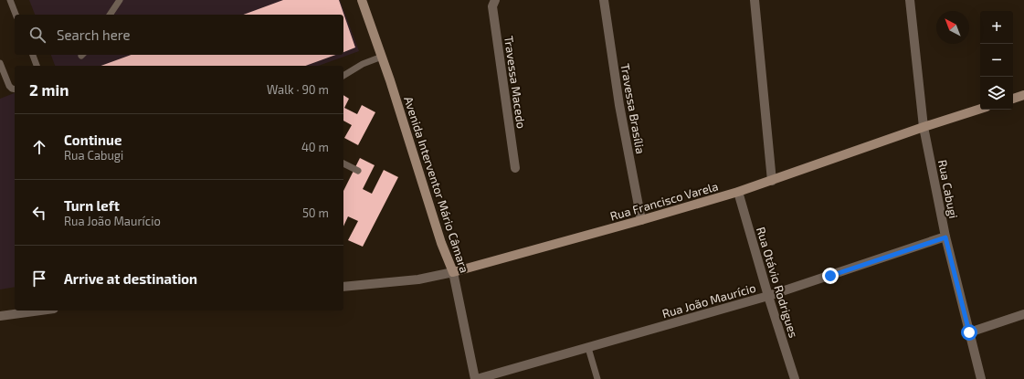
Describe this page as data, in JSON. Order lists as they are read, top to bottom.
{
  "streets": {
    "street": [
      "Travessa Macedo",
      "Travessa Brasília",
      "Avenida Interventor Mário Câmara",
      "Rua Cabugi",
      "Rua Francisco Varela",
      "Rua Otávio Rodrigues",
      "Rua João Maurício"
    ]
  },
  "crossings": [
    ["Travessa Brasília", "Rua Francisco Varela"],
    ["Avenida Interventor Mário Câmara", "Rua Francisco Varela"],
    ["Avenida Interventor Mário Câmara", "Rua João Maurício"],
    ["Rua Cabugi", "Rua Francisco Varela"],
    ["Rua Cabugi", "Rua João Maurício"],
    ["Rua Francisco Varela", "Rua Otávio Rodrigues"],
    ["Rua Otávio Rodrigues", "Rua João Maurício"]
  ],
  "north": "top left",
  "page": {
    "map_buttons": ["+", "−"],
    "search": "Search here",
    "heading": ["2 min", "Walk · 90 m"],
    "list": [
      ["Continue", "Rua Cabugi", "40 m"],
      ["Turn left", "Rua João Maurício", "50 m"],
      "Arrive at destination"
    ]
  }
}
